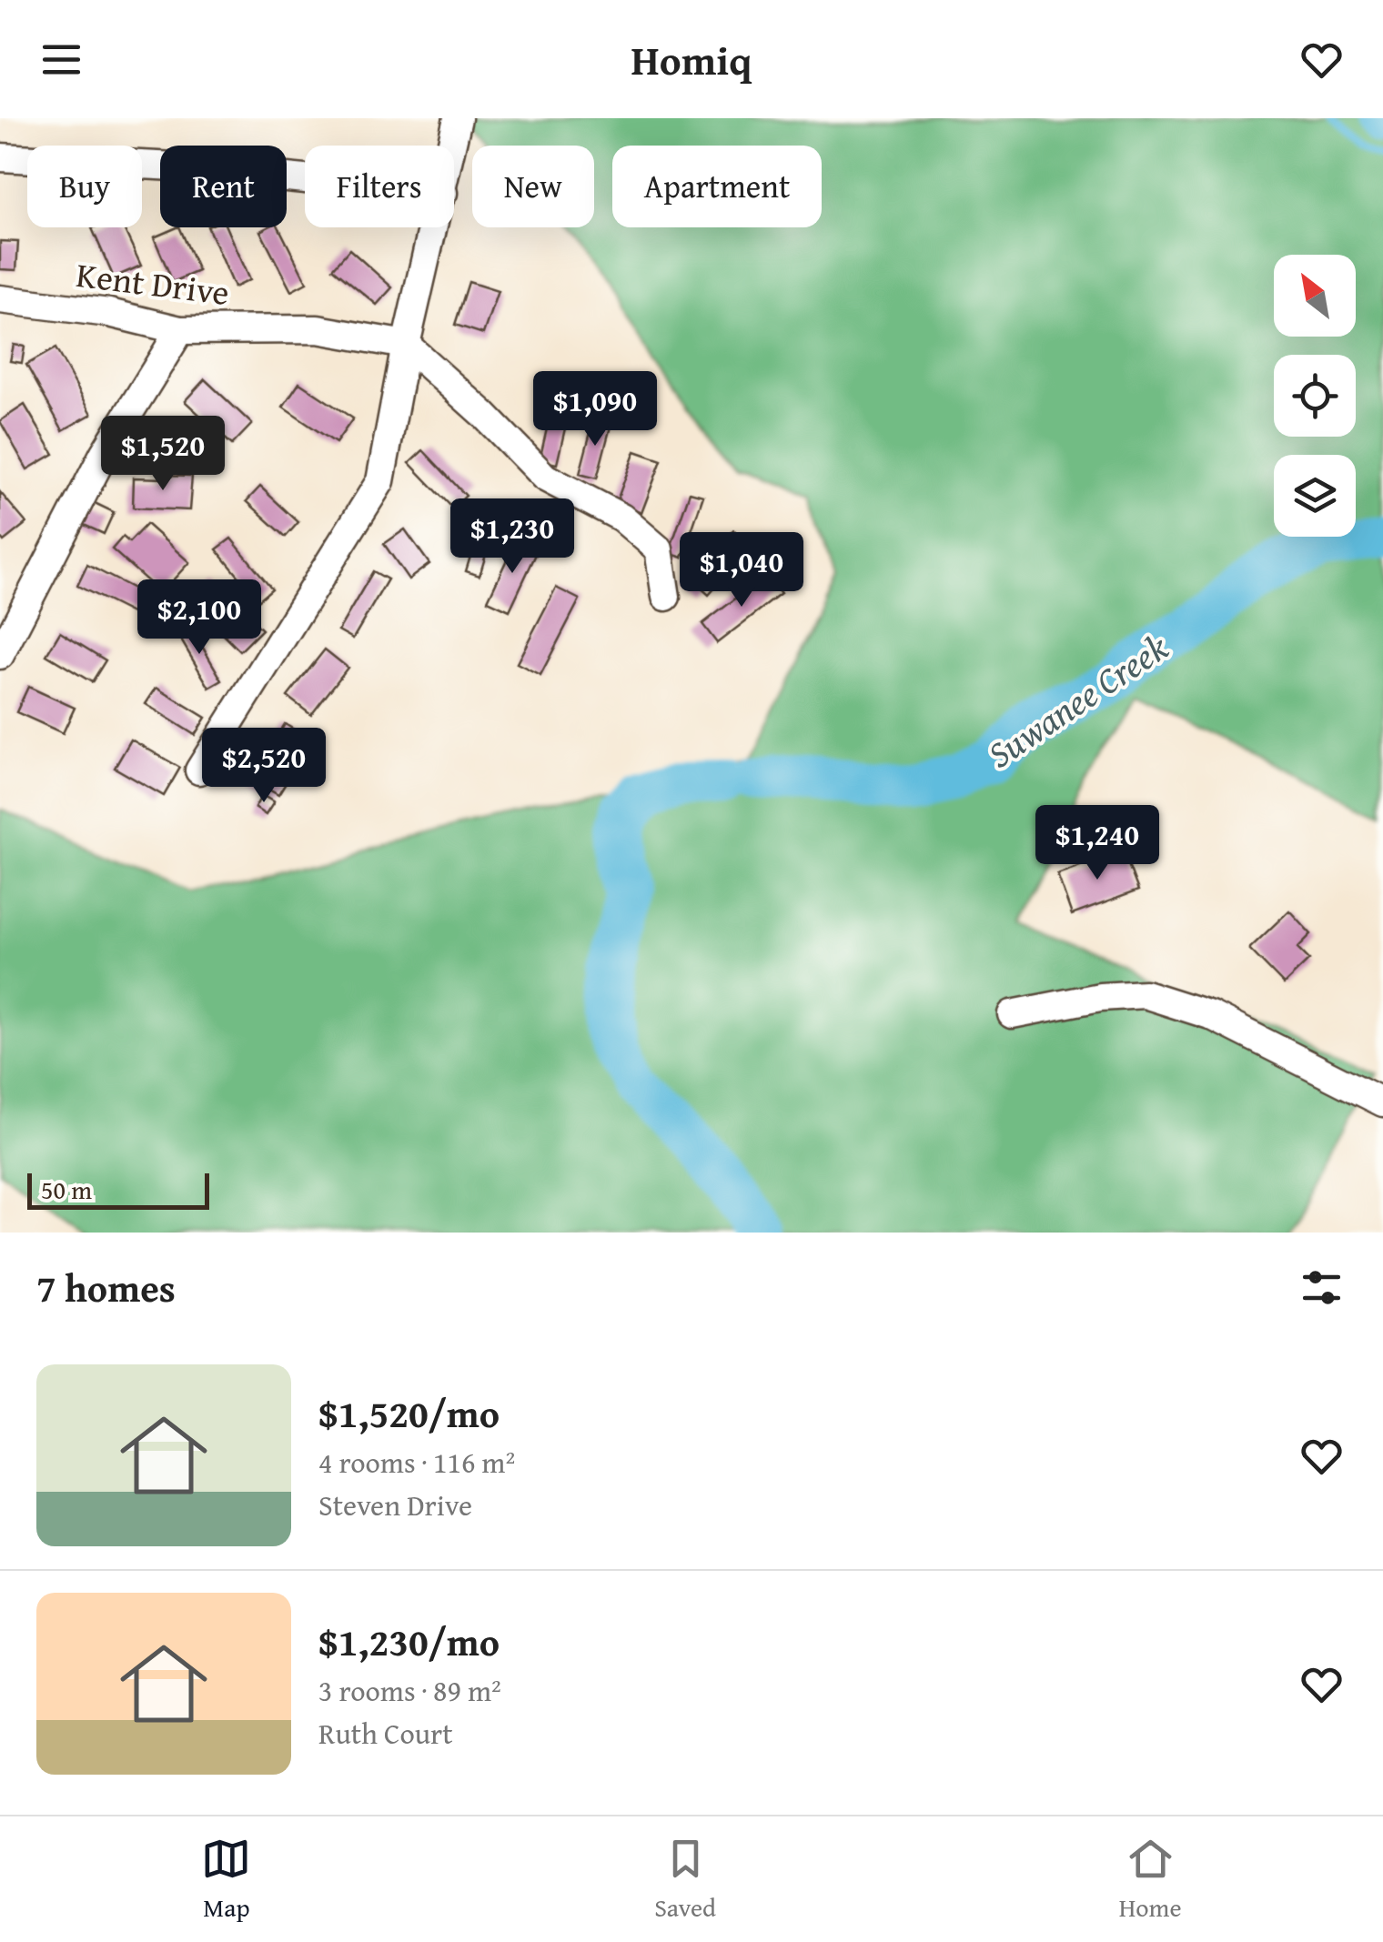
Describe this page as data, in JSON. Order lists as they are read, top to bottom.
{
  "streets": {
    "street": ["Kent Drive"]
  },
  "water": ["Suwanee Creek"],
  "scale_bar": "50 m",
  "north": "top left",
  "page": {
    "header": "Homiq",
    "chip": [
      "Buy",
      "Rent",
      "Filters",
      "New",
      "Apartment"
    ],
    "price": [
      "$1,090",
      "$1,520",
      "$1,230",
      "$1,040",
      "$2,100",
      "$2,520",
      "$1,240"
    ],
    "scale": "50 m",
    "heading": "7 homes",
    "list": [
      {
        "name": "$1,520/mo",
        "note": "4 rooms · 116 m² · Steven Drive"
      },
      {
        "name": "$1,230/mo",
        "note": "3 rooms · 89 m² · Ruth Court"
      }
    ],
    "tabs": ["Map", "Saved", "Home"]
  }
}
